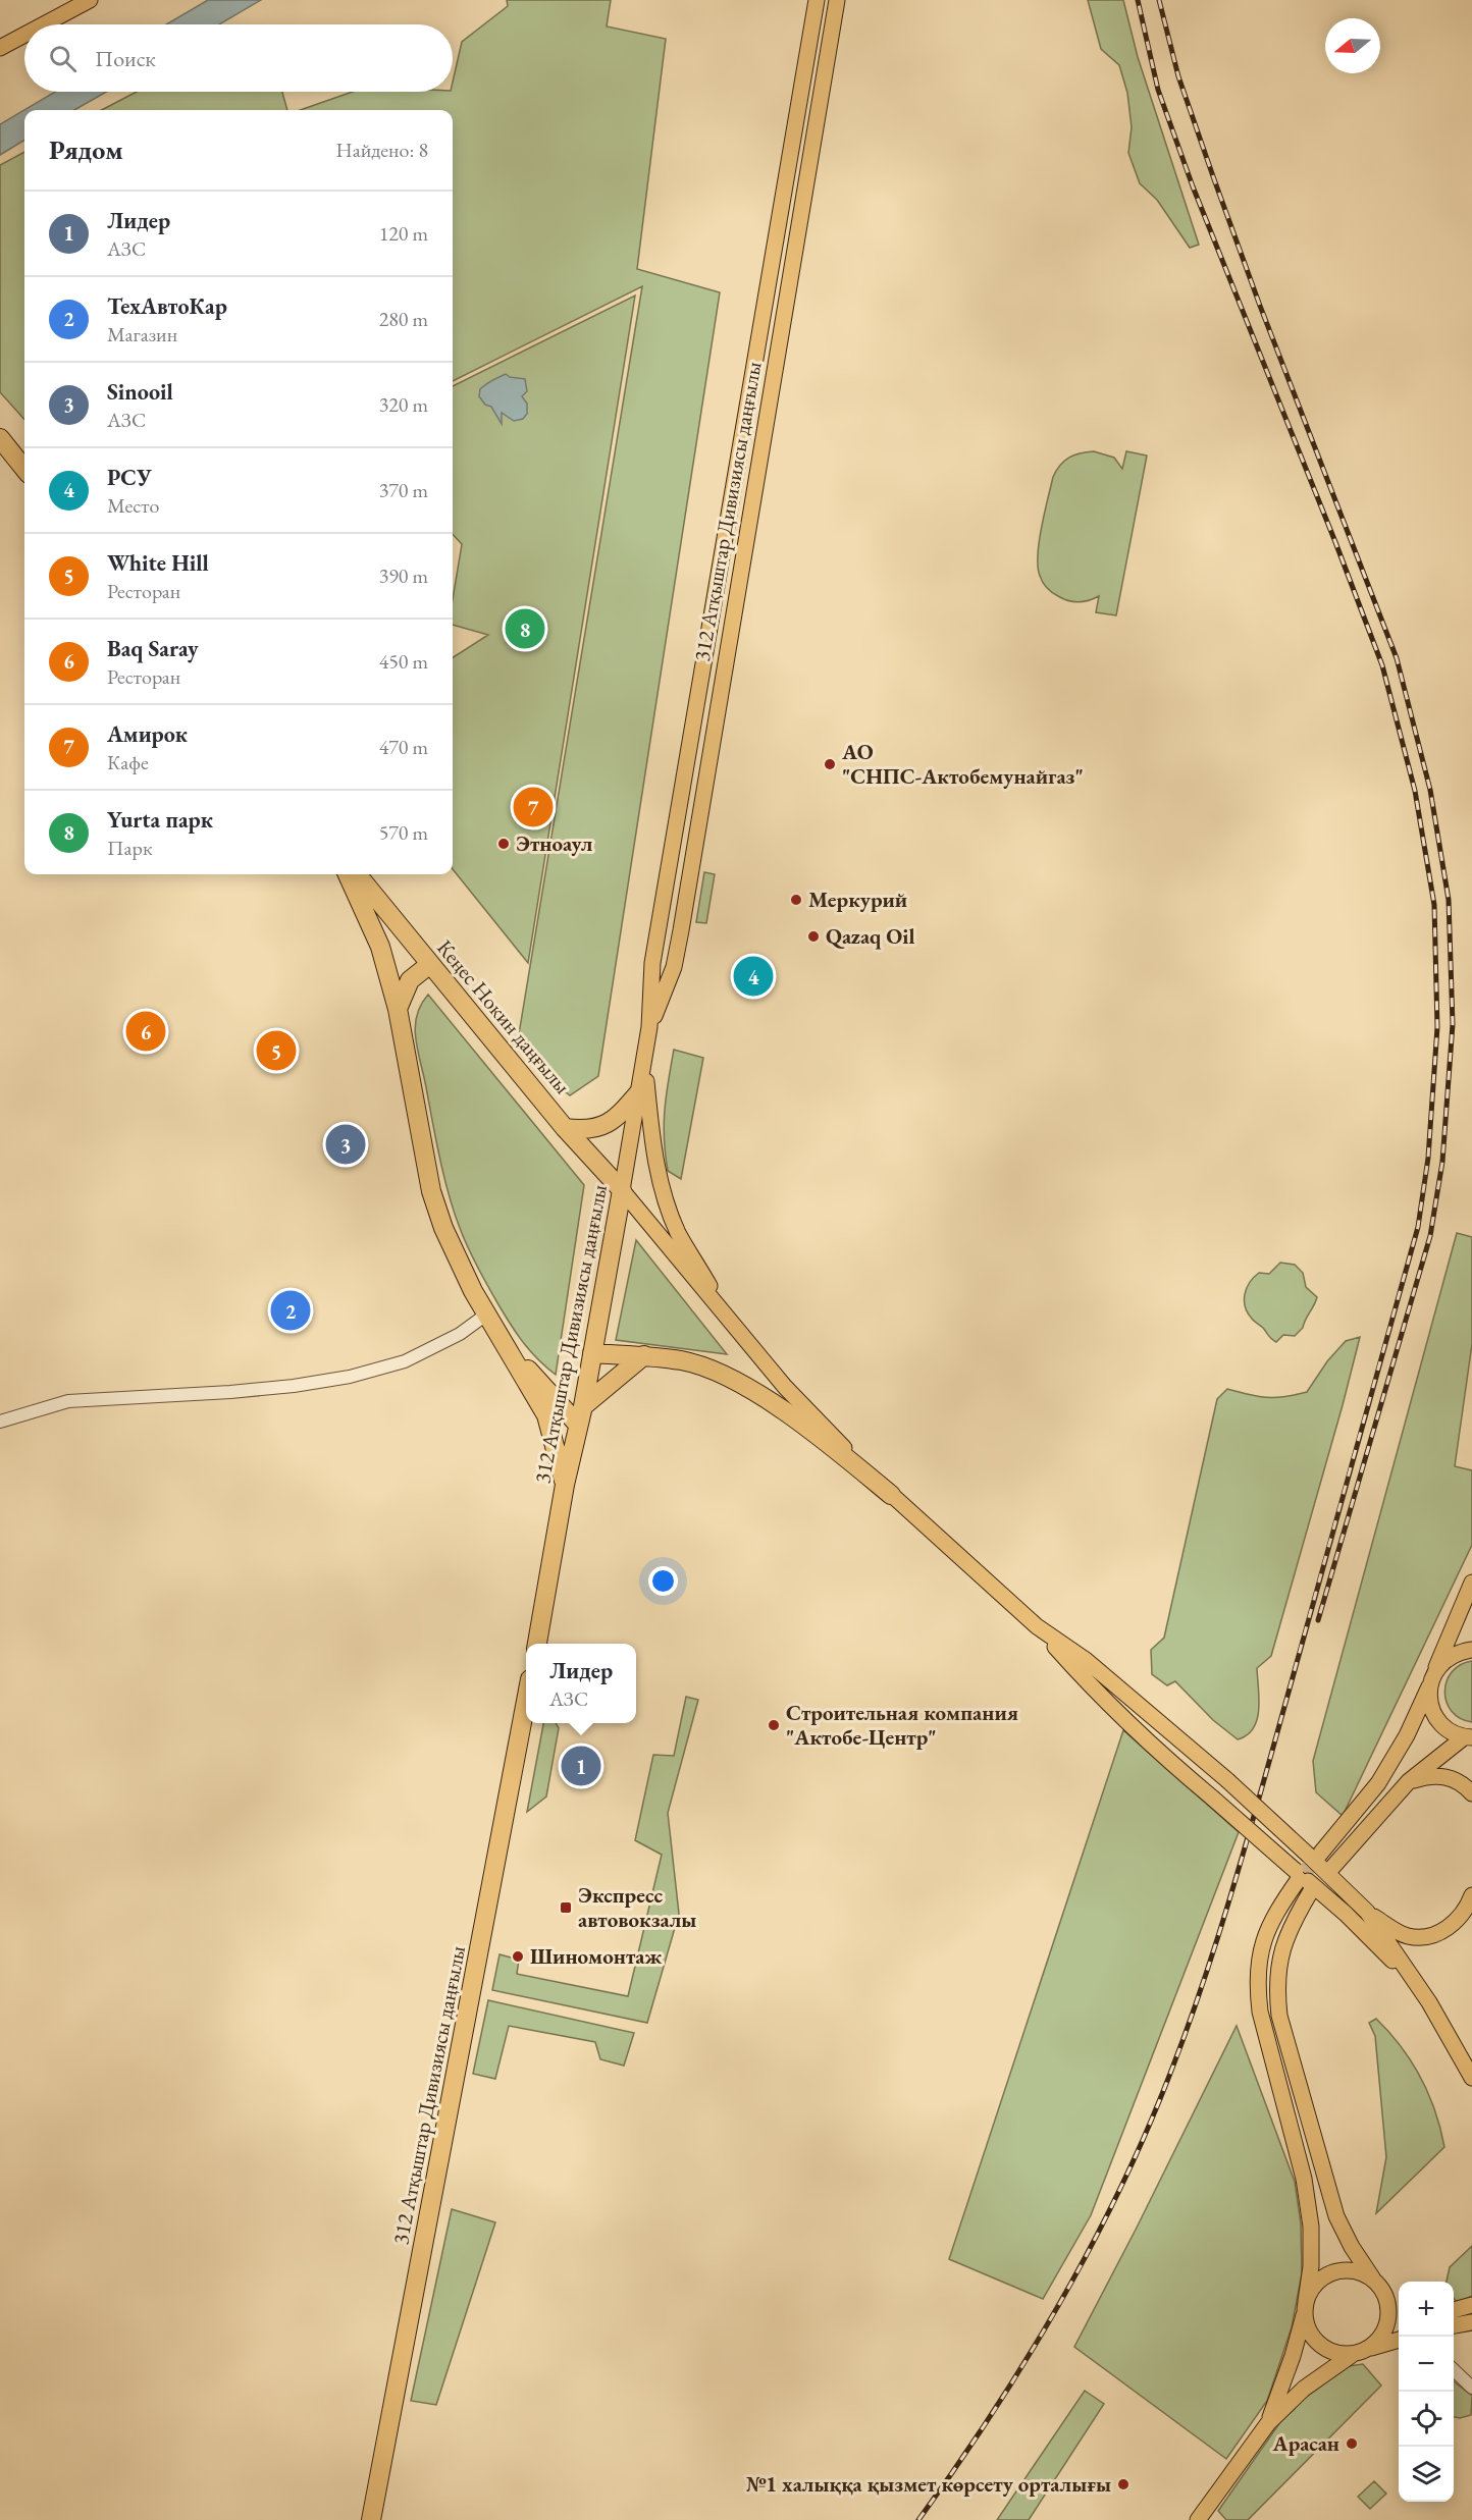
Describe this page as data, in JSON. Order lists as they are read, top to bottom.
{
  "streets": {
    "highway": ["312 Атқыштар Дивизиясы даңғылы", "Кеңес Нокин даңғылы"]
  },
  "crossings": [
    ["312 Атқыштар Дивизиясы даңғылы", "Кеңес Нокин даңғылы"]
  ],
  "places": {
    "other": [
      "АО \"СНПС-Актобемунайгаз\"",
      "Этноаул",
      "Меркурий",
      "Qazaq Oil",
      "Строительная компания \"Актобе-Центр\"",
      "Шиномонтаж",
      "Арасан",
      "№1 халыққа қызмет көрсету орталығы"
    ],
    "transit": ["Экспресс автовокзалы"]
  },
  "north": "left",
  "page": {
    "search": "Поиск",
    "heading": ["Рядом", "Найдено: 8"],
    "list": [
      {
        "mark": "1",
        "name": "Лидер",
        "note": "АЗС",
        "value": "120 m"
      },
      {
        "mark": "2",
        "name": "ТехАвтоКар",
        "note": "Магазин",
        "value": "280 m"
      },
      {
        "mark": "3",
        "name": "Sinooil",
        "note": "АЗС",
        "value": "320 m"
      },
      {
        "mark": "4",
        "name": "РСУ",
        "note": "Место",
        "value": "370 m"
      },
      {
        "mark": "5",
        "name": "White Hill",
        "note": "Ресторан",
        "value": "390 m"
      },
      {
        "mark": "6",
        "name": "Baq Saray",
        "note": "Ресторан",
        "value": "450 m"
      },
      {
        "mark": "7",
        "name": "Амирок",
        "note": "Кафе",
        "value": "470 m"
      },
      {
        "mark": "8",
        "name": "Yurta парк",
        "note": "Парк",
        "value": "570 m"
      }
    ],
    "pins": [
      "8",
      "7",
      "4",
      "6",
      "5",
      "3",
      "2",
      "1"
    ],
    "popup": ["Лидер", "АЗС"],
    "map_buttons": ["+", "−"]
  }
}
